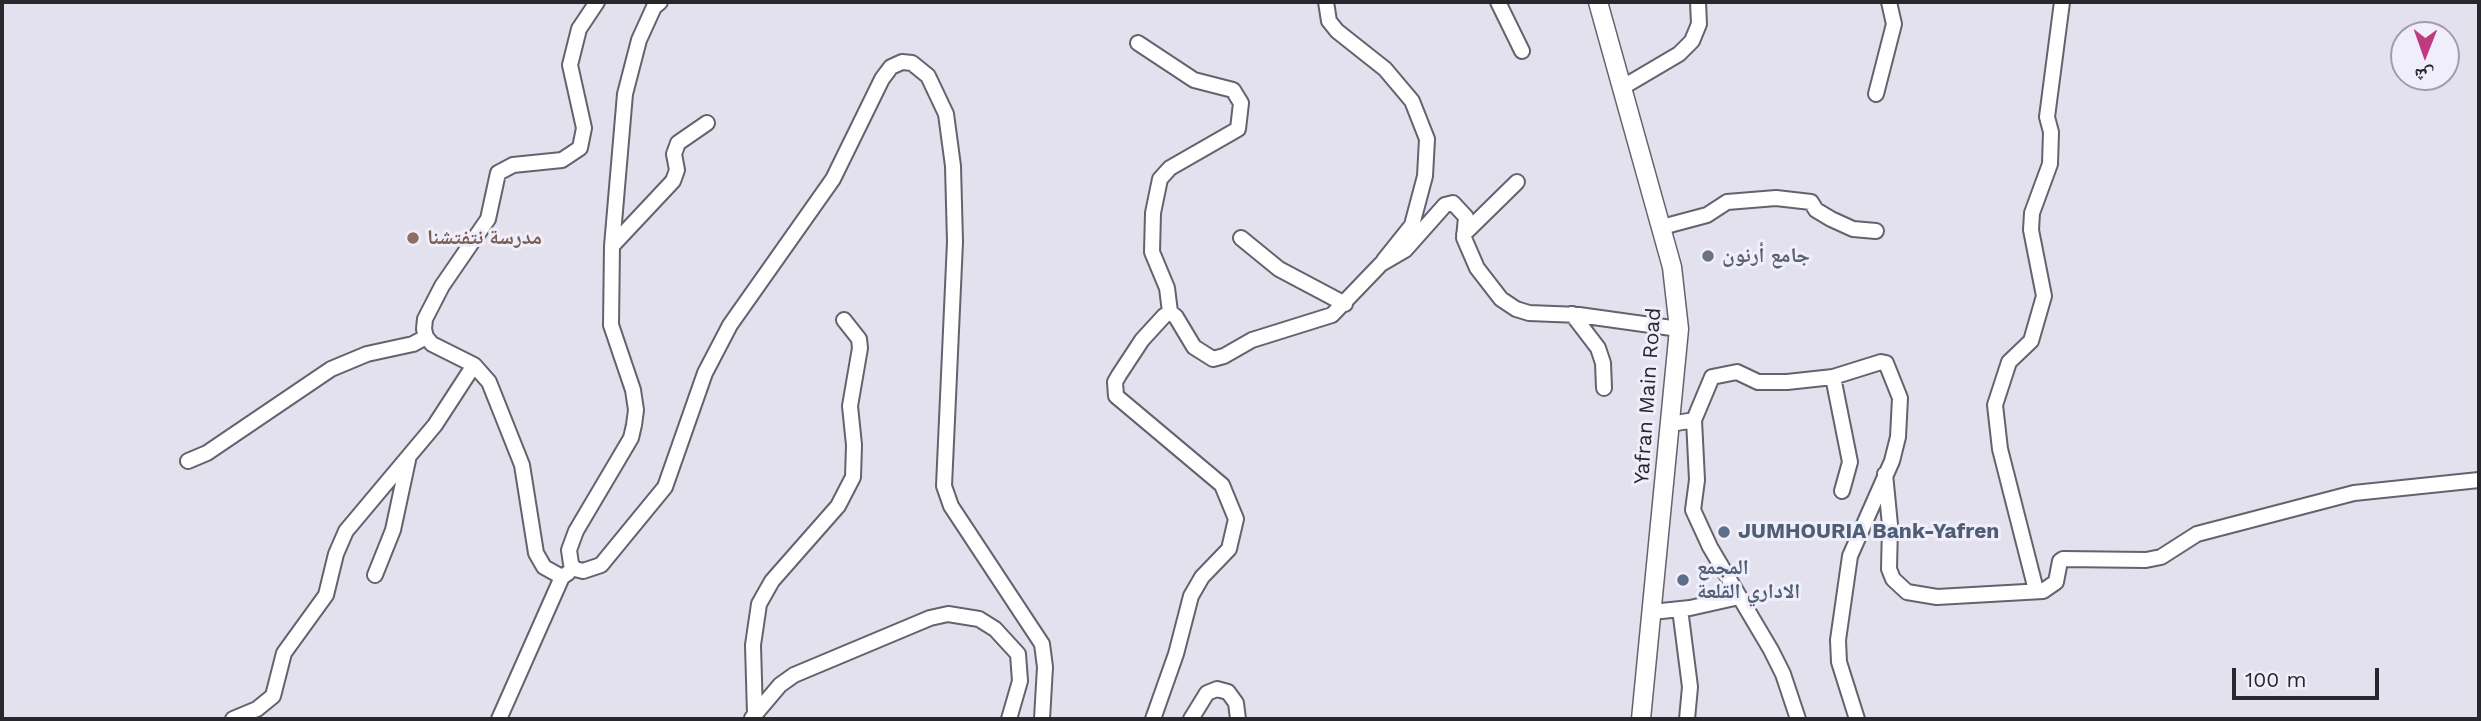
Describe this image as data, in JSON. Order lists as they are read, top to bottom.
{
  "streets": {
    "main road": ["Yafran Main Road"]
  },
  "places": [
    "مدرسة نتفتشنا",
    "جامع أرنون",
    "JUMHOURIA Bank-Yafren",
    "المجمع الاداري القلعة"
  ],
  "scale_bar": "100 m",
  "north": "bottom"
}
